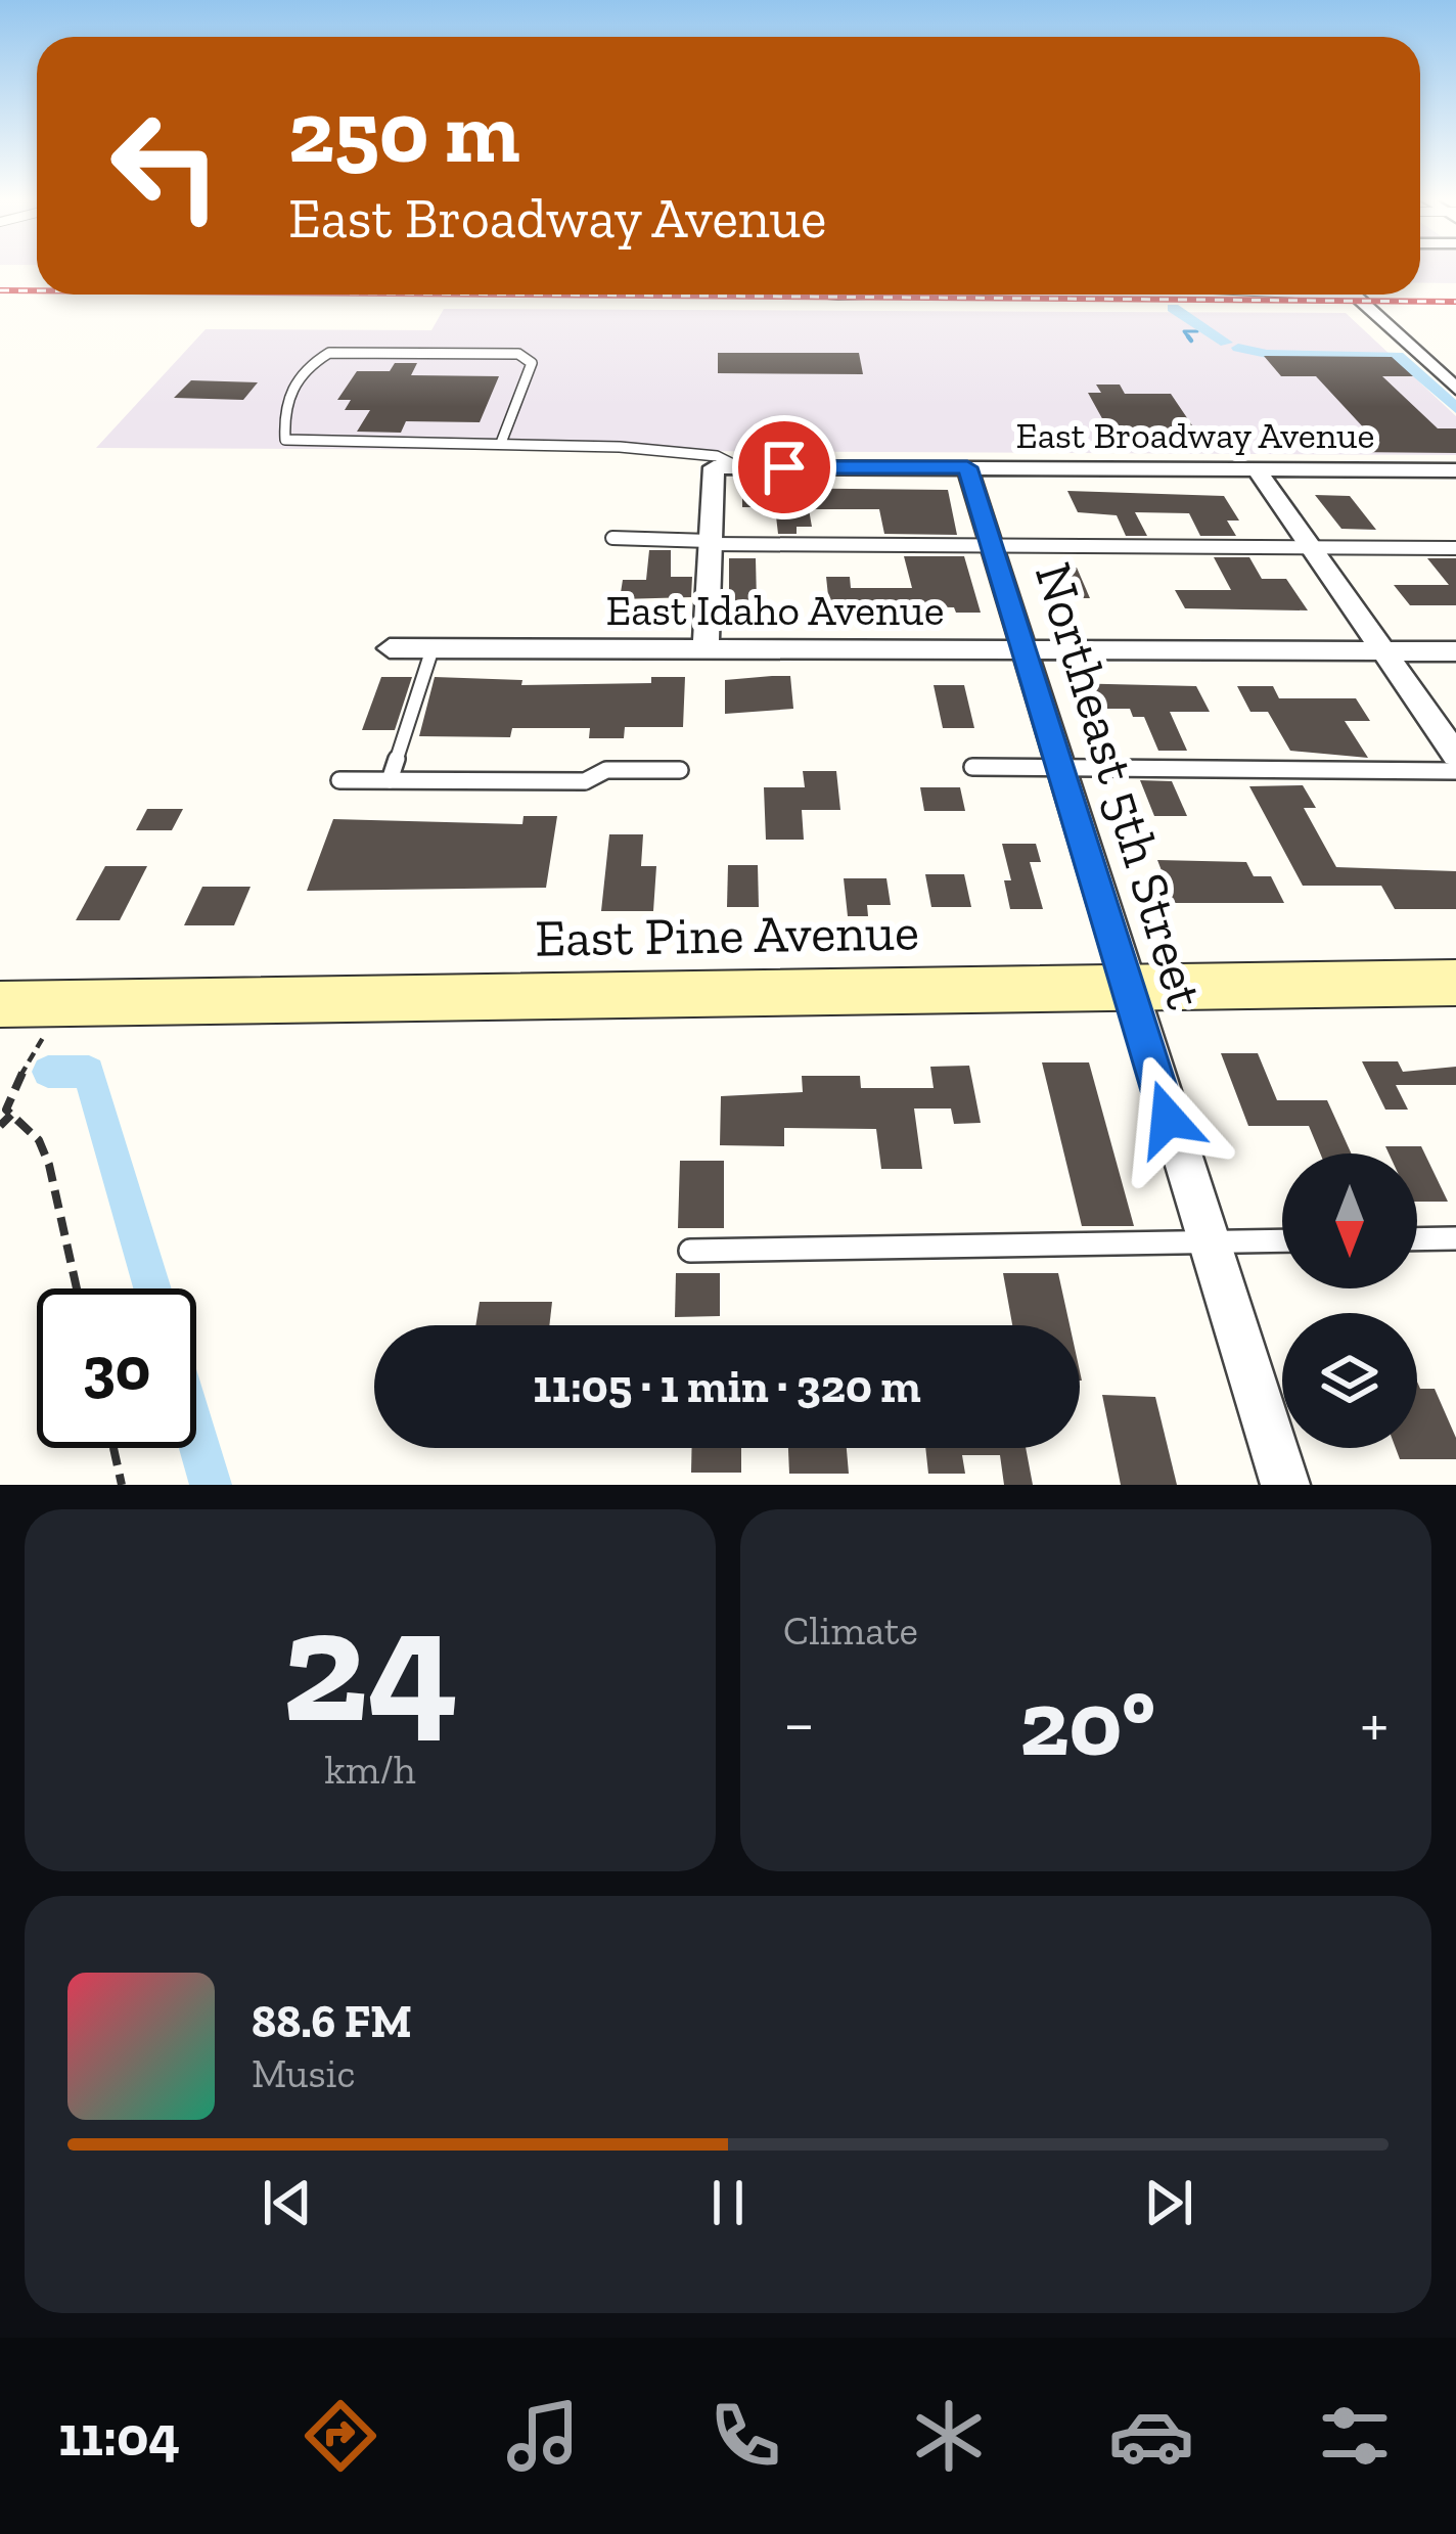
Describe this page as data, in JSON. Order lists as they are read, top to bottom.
{
  "streets": {
    "street": [
      "East Broadway Avenue",
      "East Idaho Avenue",
      "Northeast 5th Street",
      "East Pine Avenue"
    ]
  },
  "crossings": [
    ["East Broadway Avenue", "Northeast 5th Street"],
    ["East Idaho Avenue", "Northeast 5th Street"],
    ["Northeast 5th Street", "East Pine Avenue"]
  ],
  "north": "bottom",
  "page": {
    "turn": ["250 m", "East Broadway Avenue"],
    "limit": "30",
    "trip": "11:05 · 1 min · 320 m",
    "tile": [
      ["24", "km/h"],
      "Climate"
    ],
    "heat": ["−", "20°", "+"],
    "song": ["88.6 FM", "Music"],
    "tabs": "11:04"
  }
}
